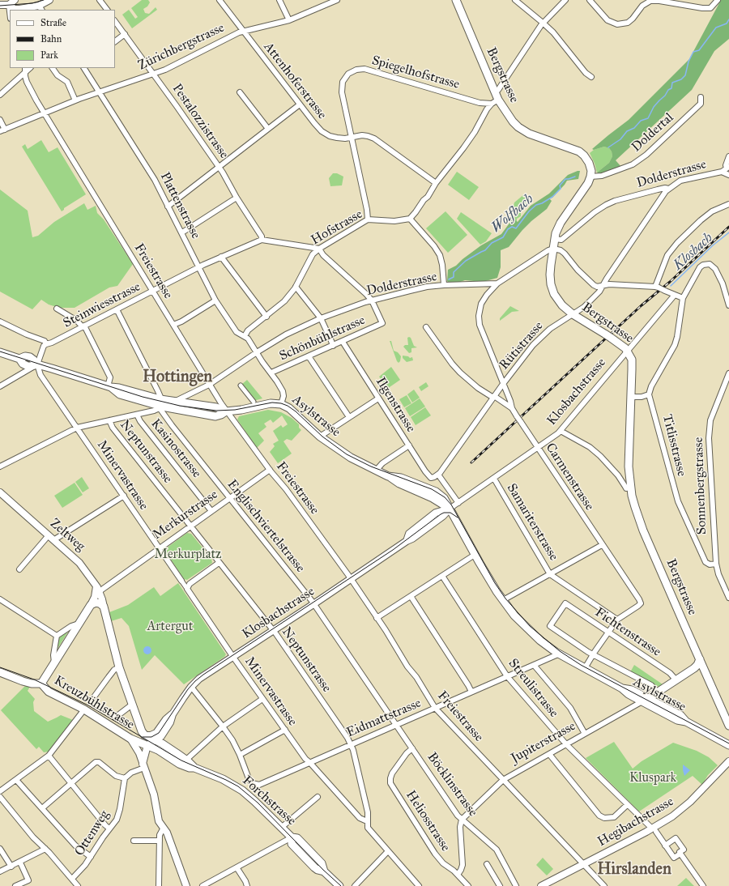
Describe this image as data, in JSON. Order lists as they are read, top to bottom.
{
  "streets": {
    "main road": [
      "Bergstrasse",
      "Asylstrasse",
      "Zeltweg",
      "Kreuzbühlstrasse",
      "Jupiterstrasse",
      "Forchstrasse"
    ],
    "street": [
      "Zürichbergstrasse",
      "Spiegelhofstrasse",
      "Attenhoferstrasse",
      "Pestalozzistrasse",
      "Doldertal",
      "Dolderstrasse",
      "Plattenstrasse",
      "Hofstrasse",
      "Freiestrasse",
      "Steinwiesstrasse",
      "Schönbühlstrasse",
      "Rütistrasse",
      "Klosbachstrasse",
      "Ilgenstrasse",
      "Titlisstrasse",
      "Kasinostrasse",
      "Neptunstrasse",
      "Minervastrasse",
      "Carmenstrasse",
      "Sonnenbergstrasse",
      "Merkurstrasse",
      "Samariterstrasse",
      "Englischviertelstrasse",
      "Fichtenstrasse",
      "Streulistrasse",
      "Eidmattstrasse",
      "Böcklinstrasse",
      "Heliosstrasse",
      "Hegibachstrasse",
      "Ottenweg"
    ]
  },
  "crossings": [
    ["Zürichbergstrasse", "Attenhoferstrasse"],
    ["Zürichbergstrasse", "Pestalozzistrasse"],
    ["Zürichbergstrasse", "Plattenstrasse"],
    ["Zürichbergstrasse", "Freiestrasse"],
    ["Spiegelhofstrasse", "Bergstrasse"],
    ["Spiegelhofstrasse", "Attenhoferstrasse"],
    ["Spiegelhofstrasse", "Hofstrasse"],
    ["Bergstrasse", "Doldertal"],
    ["Bergstrasse", "Dolderstrasse"],
    ["Bergstrasse", "Rütistrasse"],
    ["Bergstrasse", "Klosbachstrasse"],
    ["Bergstrasse", "Jupiterstrasse"],
    ["Pestalozzistrasse", "Steinwiesstrasse"],
    ["Dolderstrasse", "Plattenstrasse"],
    ["Dolderstrasse", "Freiestrasse"],
    ["Dolderstrasse", "Schönbühlstrasse"],
    ["Dolderstrasse", "Rütistrasse"],
    ["Dolderstrasse", "Asylstrasse"],
    ["Dolderstrasse", "Carmenstrasse"],
    ["Plattenstrasse", "Hofstrasse"],
    ["Plattenstrasse", "Steinwiesstrasse"],
    ["Plattenstrasse", "Asylstrasse"],
    ["Freiestrasse", "Steinwiesstrasse"],
    ["Freiestrasse", "Klosbachstrasse"],
    ["Freiestrasse", "Merkurstrasse"],
    ["Freiestrasse", "Eidmattstrasse"],
    ["Freiestrasse", "Jupiterstrasse"],
    ["Freiestrasse", "Hegibachstrasse"],
    ["Steinwiesstrasse", "Englischviertelstrasse"],
    ["Schönbühlstrasse", "Ilgenstrasse"],
    ["Schönbühlstrasse", "Asylstrasse"],
    ["Rütistrasse", "Ilgenstrasse"],
    ["Rütistrasse", "Carmenstrasse"],
    ["Klosbachstrasse", "Asylstrasse"],
    ["Klosbachstrasse", "Neptunstrasse"],
    ["Klosbachstrasse", "Minervastrasse"],
    ["Klosbachstrasse", "Carmenstrasse"],
    ["Klosbachstrasse", "Samariterstrasse"],
    ["Klosbachstrasse", "Englischviertelstrasse"],
    ["Klosbachstrasse", "Zeltweg"],
    ["Klosbachstrasse", "Kreuzbühlstrasse"],
    ["Klosbachstrasse", "Forchstrasse"],
    ["Asylstrasse", "Eidmattstrasse"],
    ["Asylstrasse", "Jupiterstrasse"],
    ["Titlisstrasse", "Sonnenbergstrasse"],
    ["Kasinostrasse", "Merkurstrasse"],
    ["Neptunstrasse", "Minervastrasse"],
    ["Neptunstrasse", "Merkurstrasse"],
    ["Neptunstrasse", "Eidmattstrasse"],
    ["Minervastrasse", "Merkurstrasse"],
    ["Minervastrasse", "Eidmattstrasse"],
    ["Carmenstrasse", "Samariterstrasse"],
    ["Merkurstrasse", "Englischviertelstrasse"],
    ["Merkurstrasse", "Zeltweg"],
    ["Englischviertelstrasse", "Eidmattstrasse"],
    ["Englischviertelstrasse", "Böcklinstrasse"],
    ["Zeltweg", "Forchstrasse"],
    ["Fichtenstrasse", "Jupiterstrasse"],
    ["Streulistrasse", "Eidmattstrasse"],
    ["Streulistrasse", "Jupiterstrasse"],
    ["Streulistrasse", "Hegibachstrasse"],
    ["Kreuzbühlstrasse", "Forchstrasse"],
    ["Eidmattstrasse", "Böcklinstrasse"],
    ["Jupiterstrasse", "Böcklinstrasse"],
    ["Böcklinstrasse", "Heliosstrasse"]
  ],
  "districts": ["Hottingen", "Hirslanden"],
  "water": ["Wolfbach", "Klosbach"],
  "parks": ["Merkurplatz", "Artergut", "Kluspark"],
  "legend": ["Straße", "Bahn", "Park"]
}
